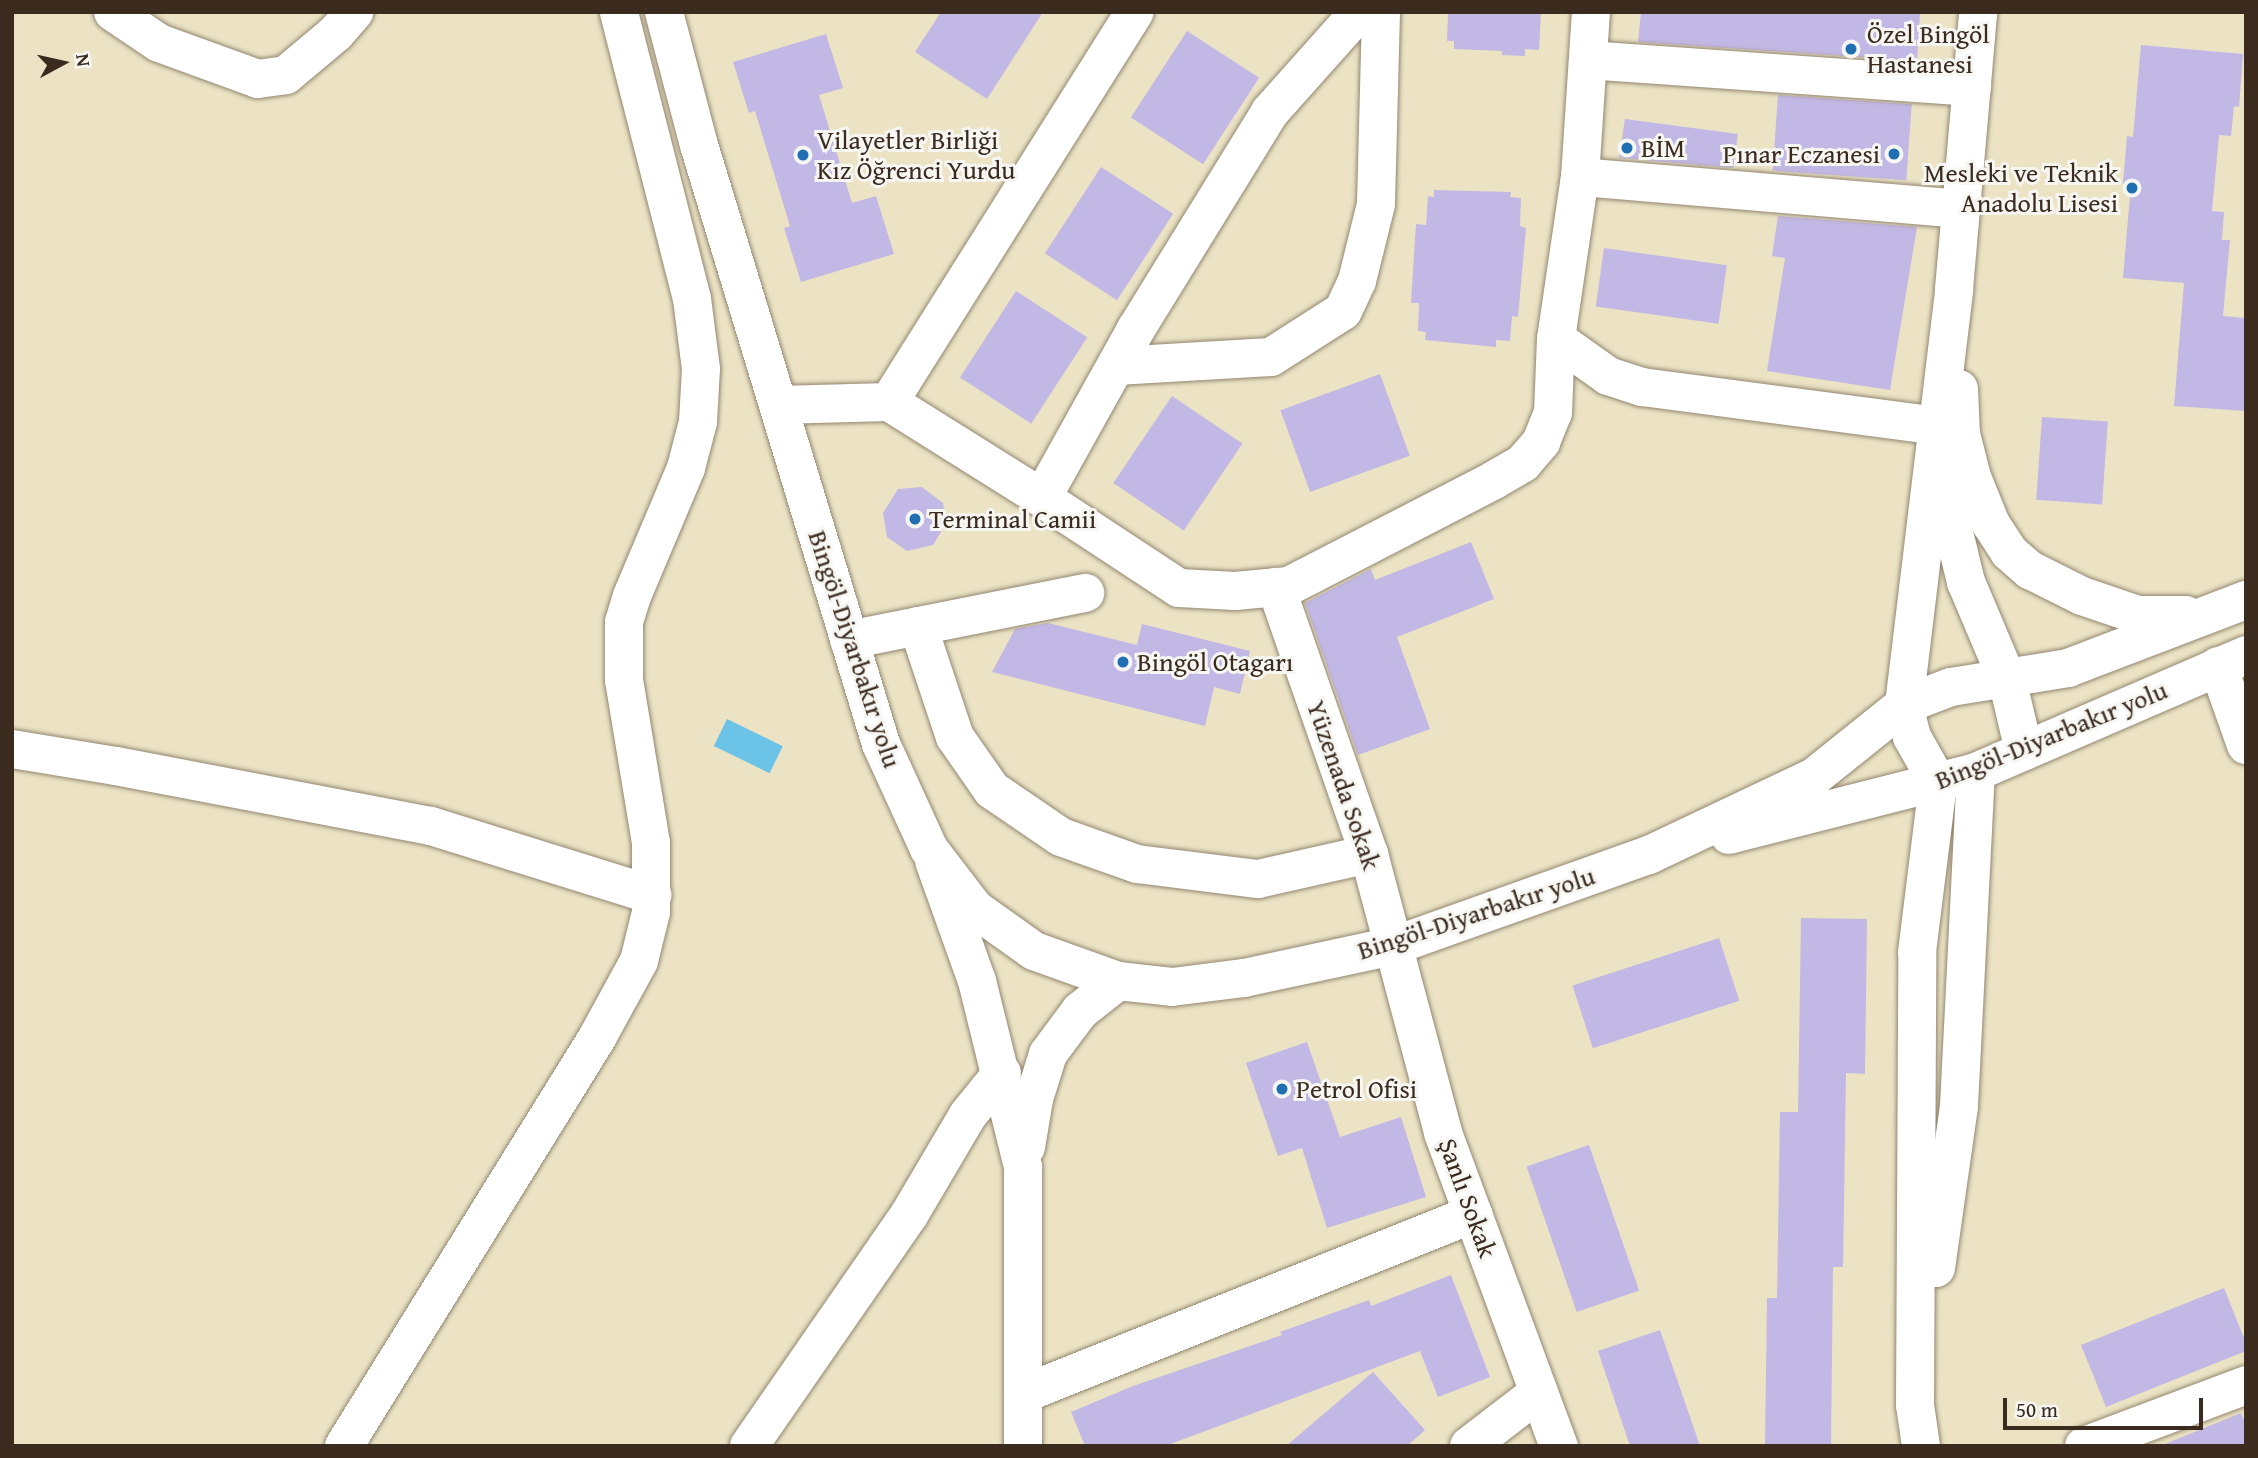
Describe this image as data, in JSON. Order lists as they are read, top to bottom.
{
  "streets": {
    "street": ["Bingöl-Diyarbakır yolu", "Yüzenada Sokak", "Şanlı Sokak"]
  },
  "crossings": [
    ["Bingöl-Diyarbakır yolu", "Yüzenada Sokak"],
    ["Bingöl-Diyarbakır yolu", "Şanlı Sokak"],
    ["Yüzenada Sokak", "Şanlı Sokak"]
  ],
  "places": [
    "Özel Bingöl Hastanesi",
    "BİM",
    "Pınar Eczanesi",
    "Vilayetler Birliği Kız Öğrenci Yurdu",
    "Mesleki ve Teknik Anadolu Lisesi",
    "Terminal Camii",
    "Bingöl Otagarı",
    "Petrol Ofisi"
  ],
  "scale_bar": "50 m",
  "north": "right"
}
